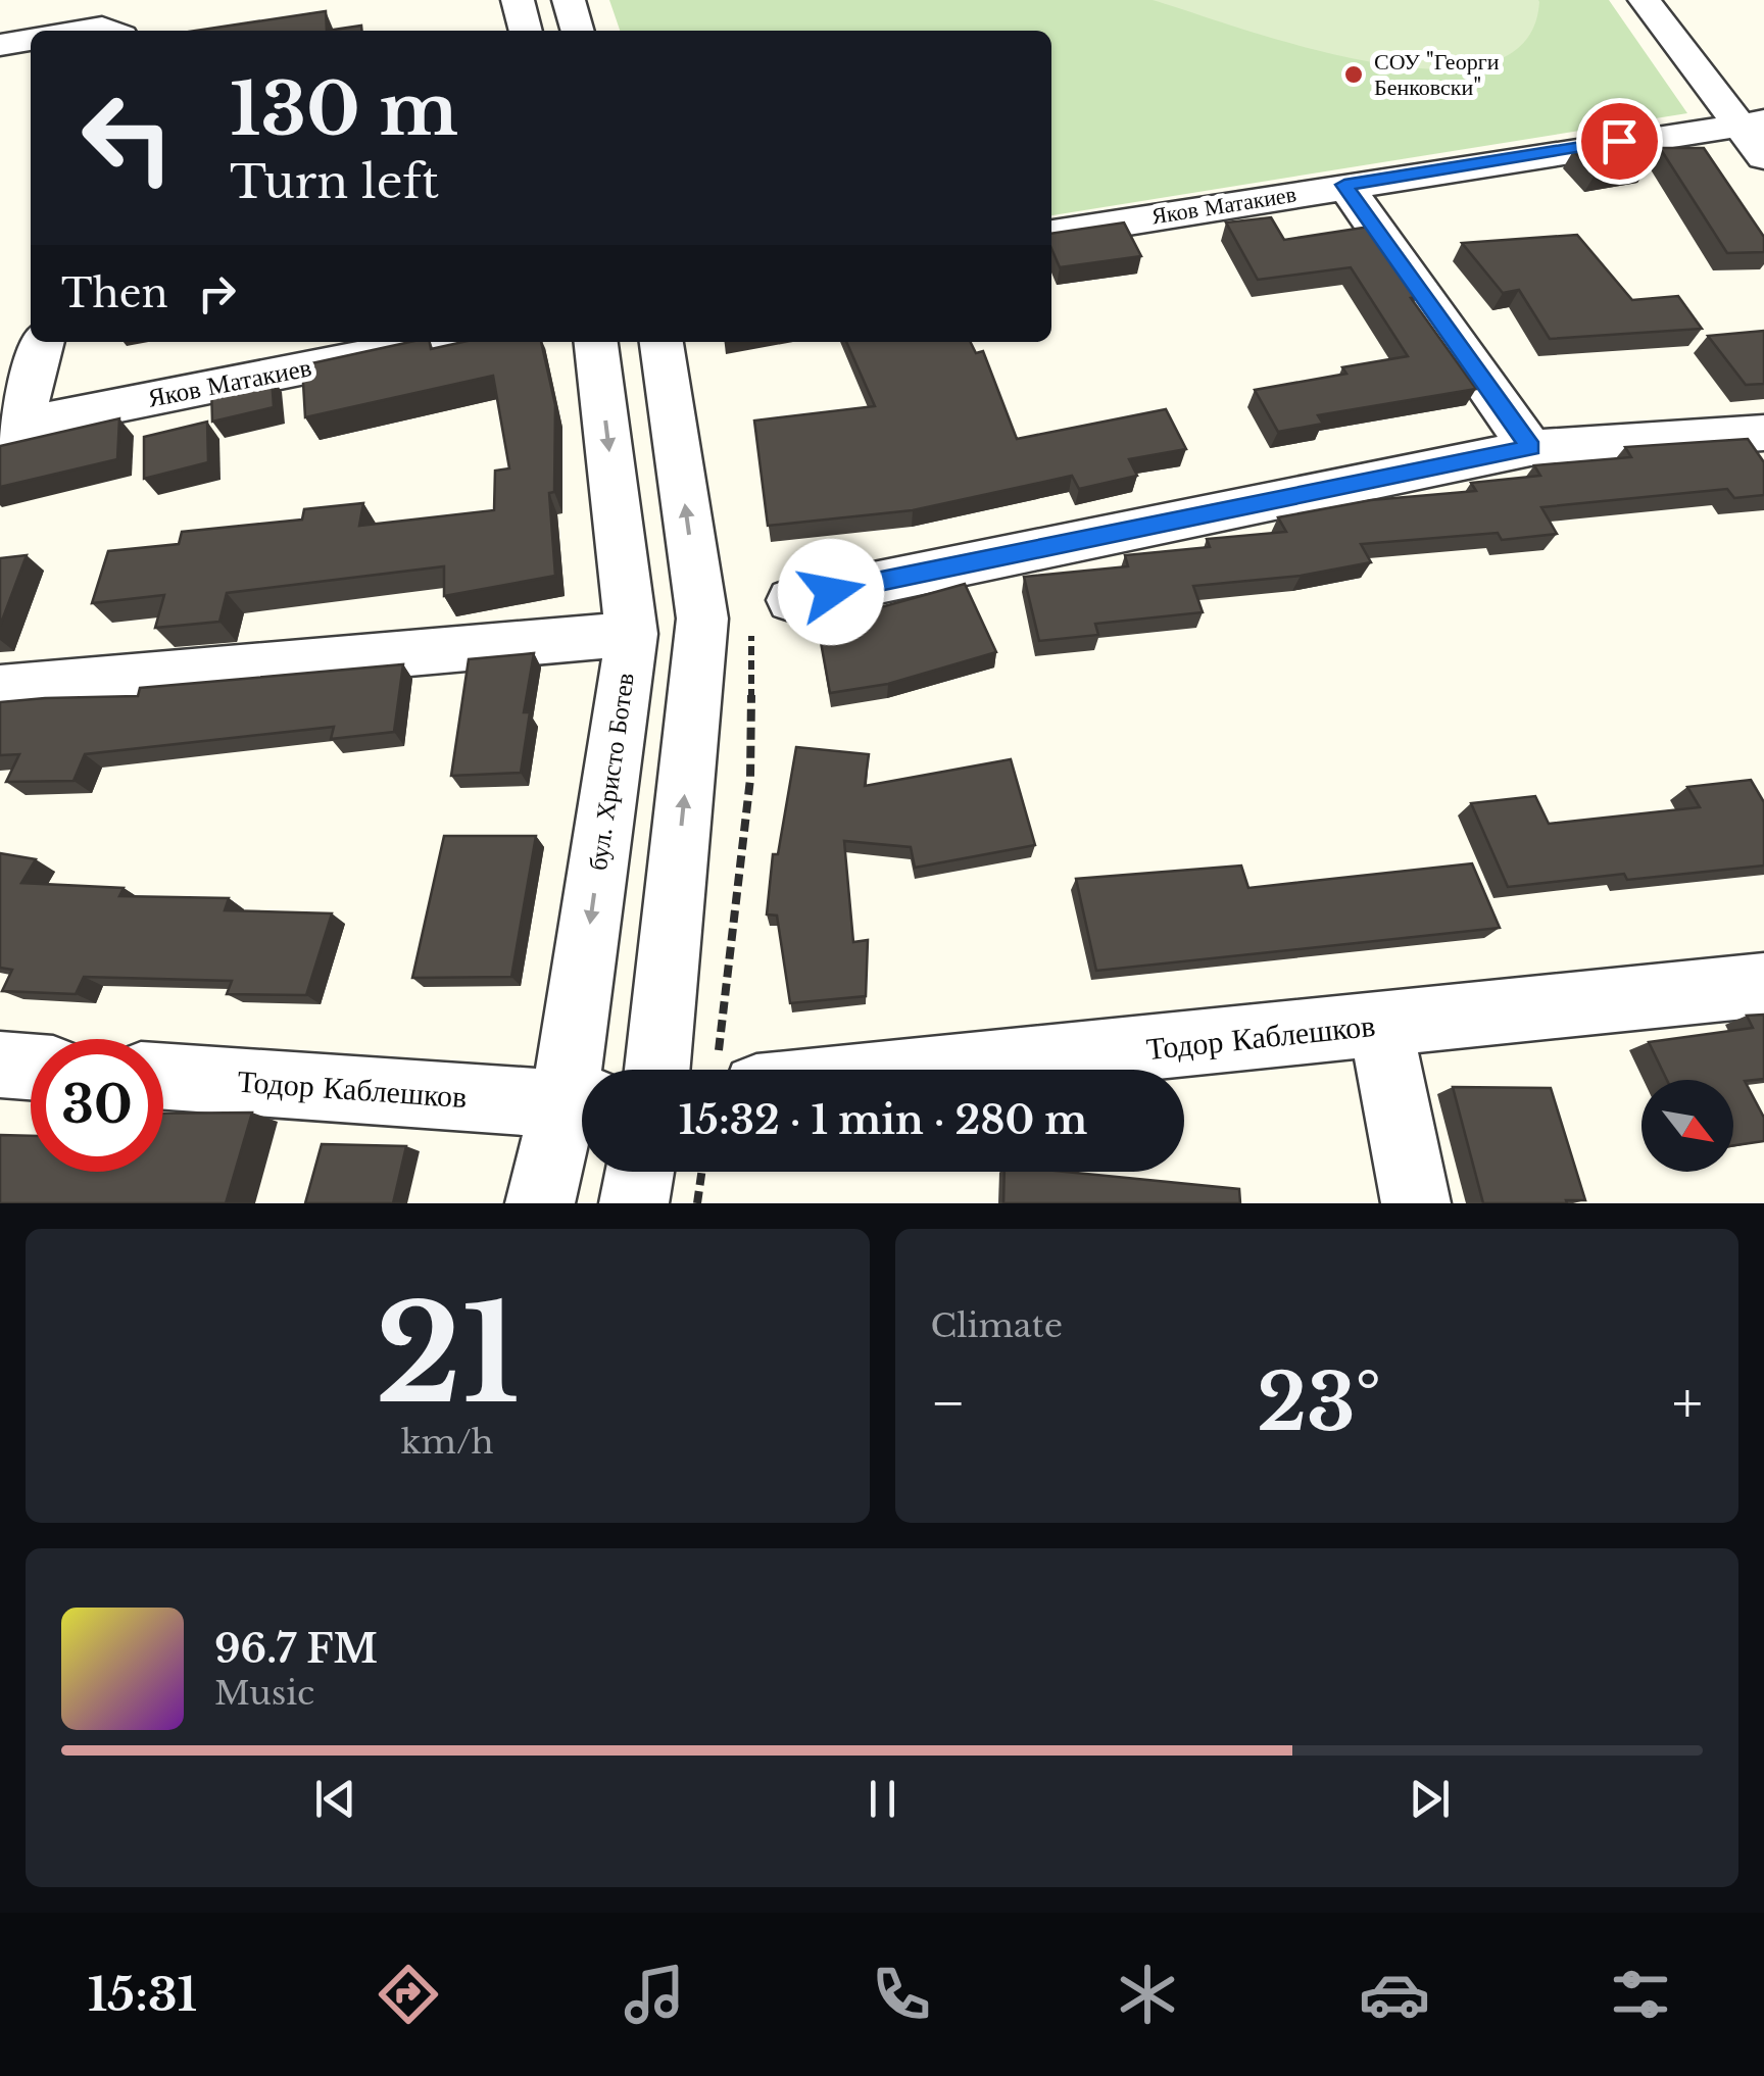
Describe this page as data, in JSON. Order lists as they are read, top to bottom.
{
  "streets": {
    "street": ["Яков Матакиев", "бул. Христо Ботев", "Тодор Каблешков"]
  },
  "crossings": [
    ["бул. Христо Ботев", "Тодор Каблешков"]
  ],
  "places": ["СОУ \"Георги Бенковски\""],
  "north": "bottom right",
  "page": {
    "turn": ["130 m", "Turn left"],
    "then": "Then",
    "limit": "30",
    "trip": "15:32 · 1 min · 280 m",
    "tile": [
      ["21", "km/h"],
      "Climate"
    ],
    "heat": ["−", "23°", "+"],
    "song": ["96.7 FM", "Music"],
    "tabs": "15:31"
  }
}
